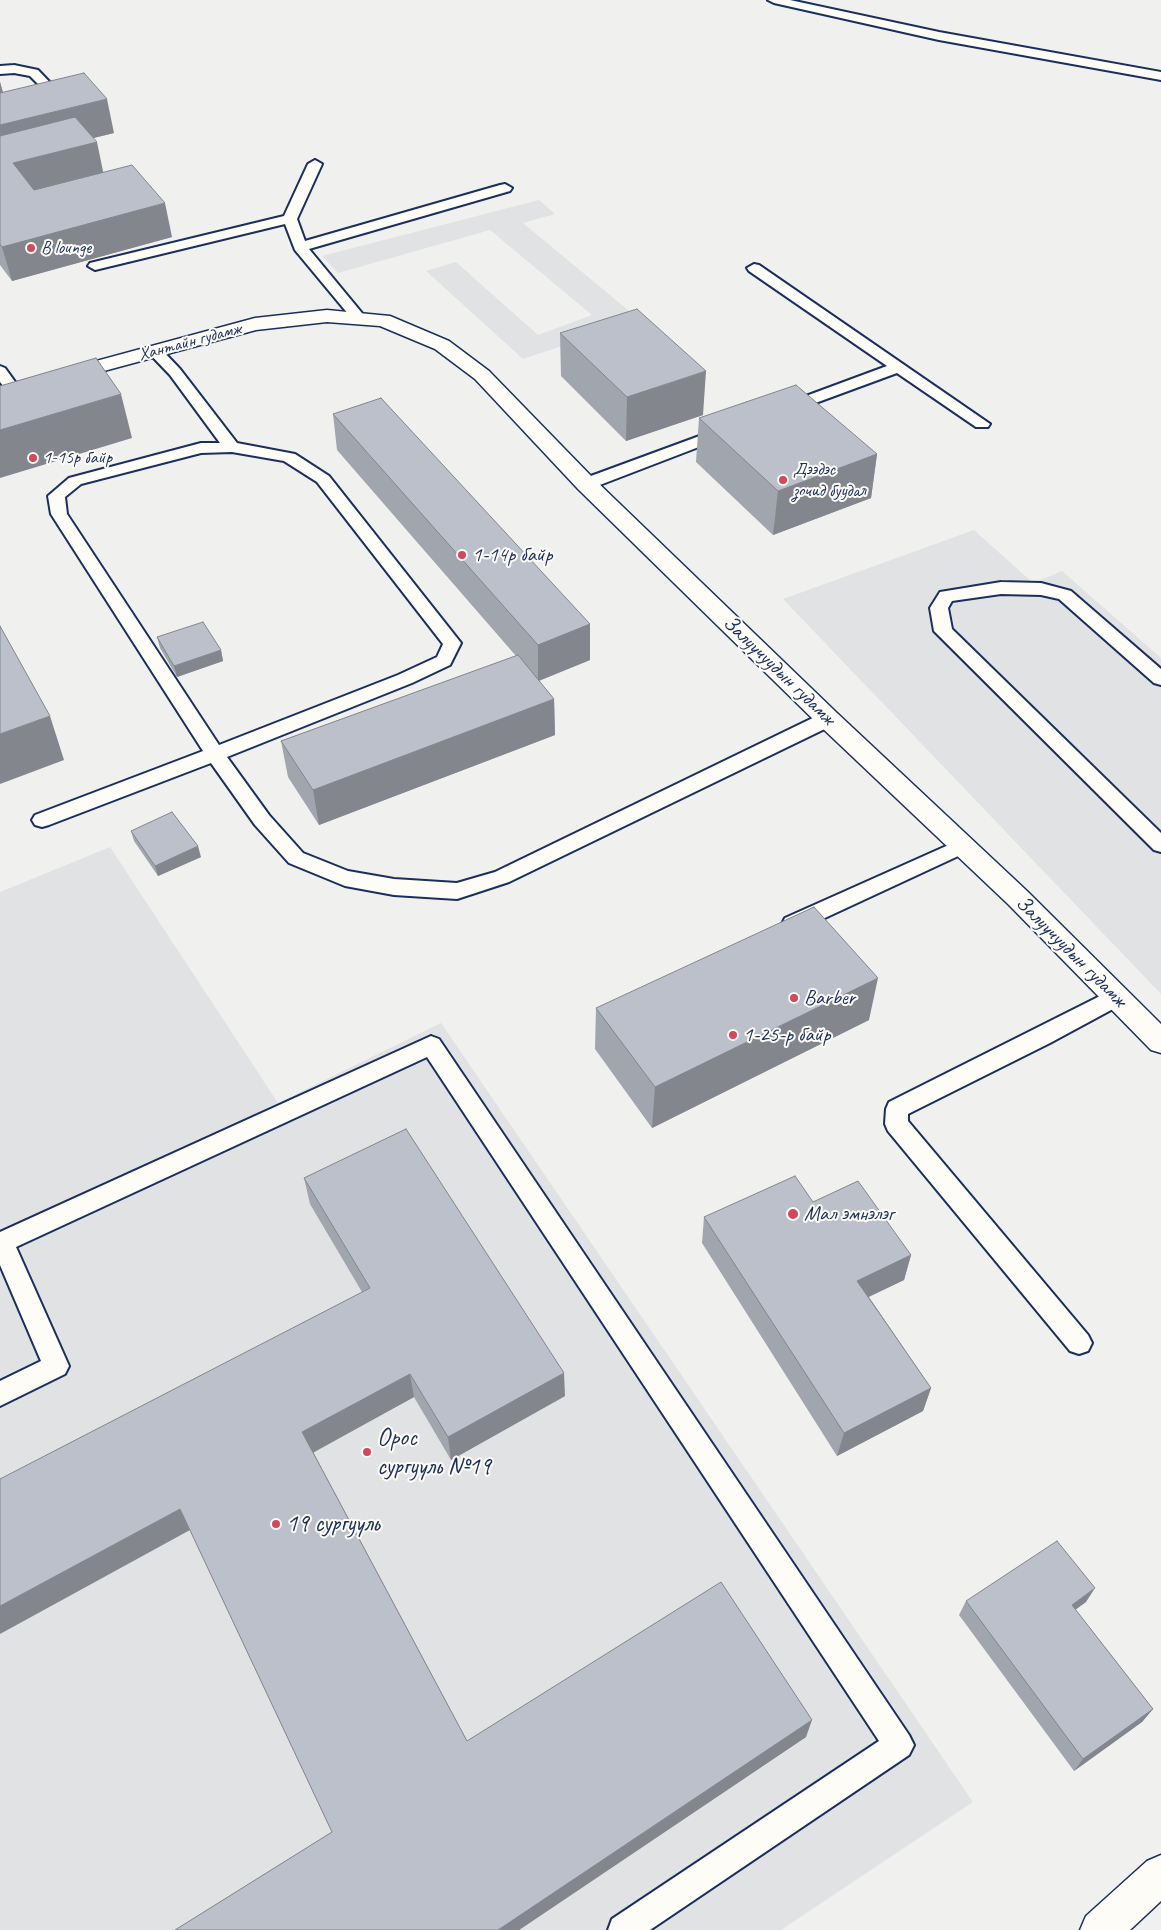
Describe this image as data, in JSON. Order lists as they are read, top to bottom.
{
  "streets": {
    "street": ["Хантайн гудамж", "Залуучуудын гудамж"]
  },
  "crossings": [
    ["Хантайн гудамж", "Залуучуудын гудамж"]
  ],
  "places": [
    "B lounge",
    "1-15р байр",
    "Дээдэс зочид буудал",
    "1-14р байр",
    "Barber",
    "1-25-р байр",
    "Мал эмнэлэг",
    "Орос сургууль №19",
    "19 сургууль"
  ]
}
